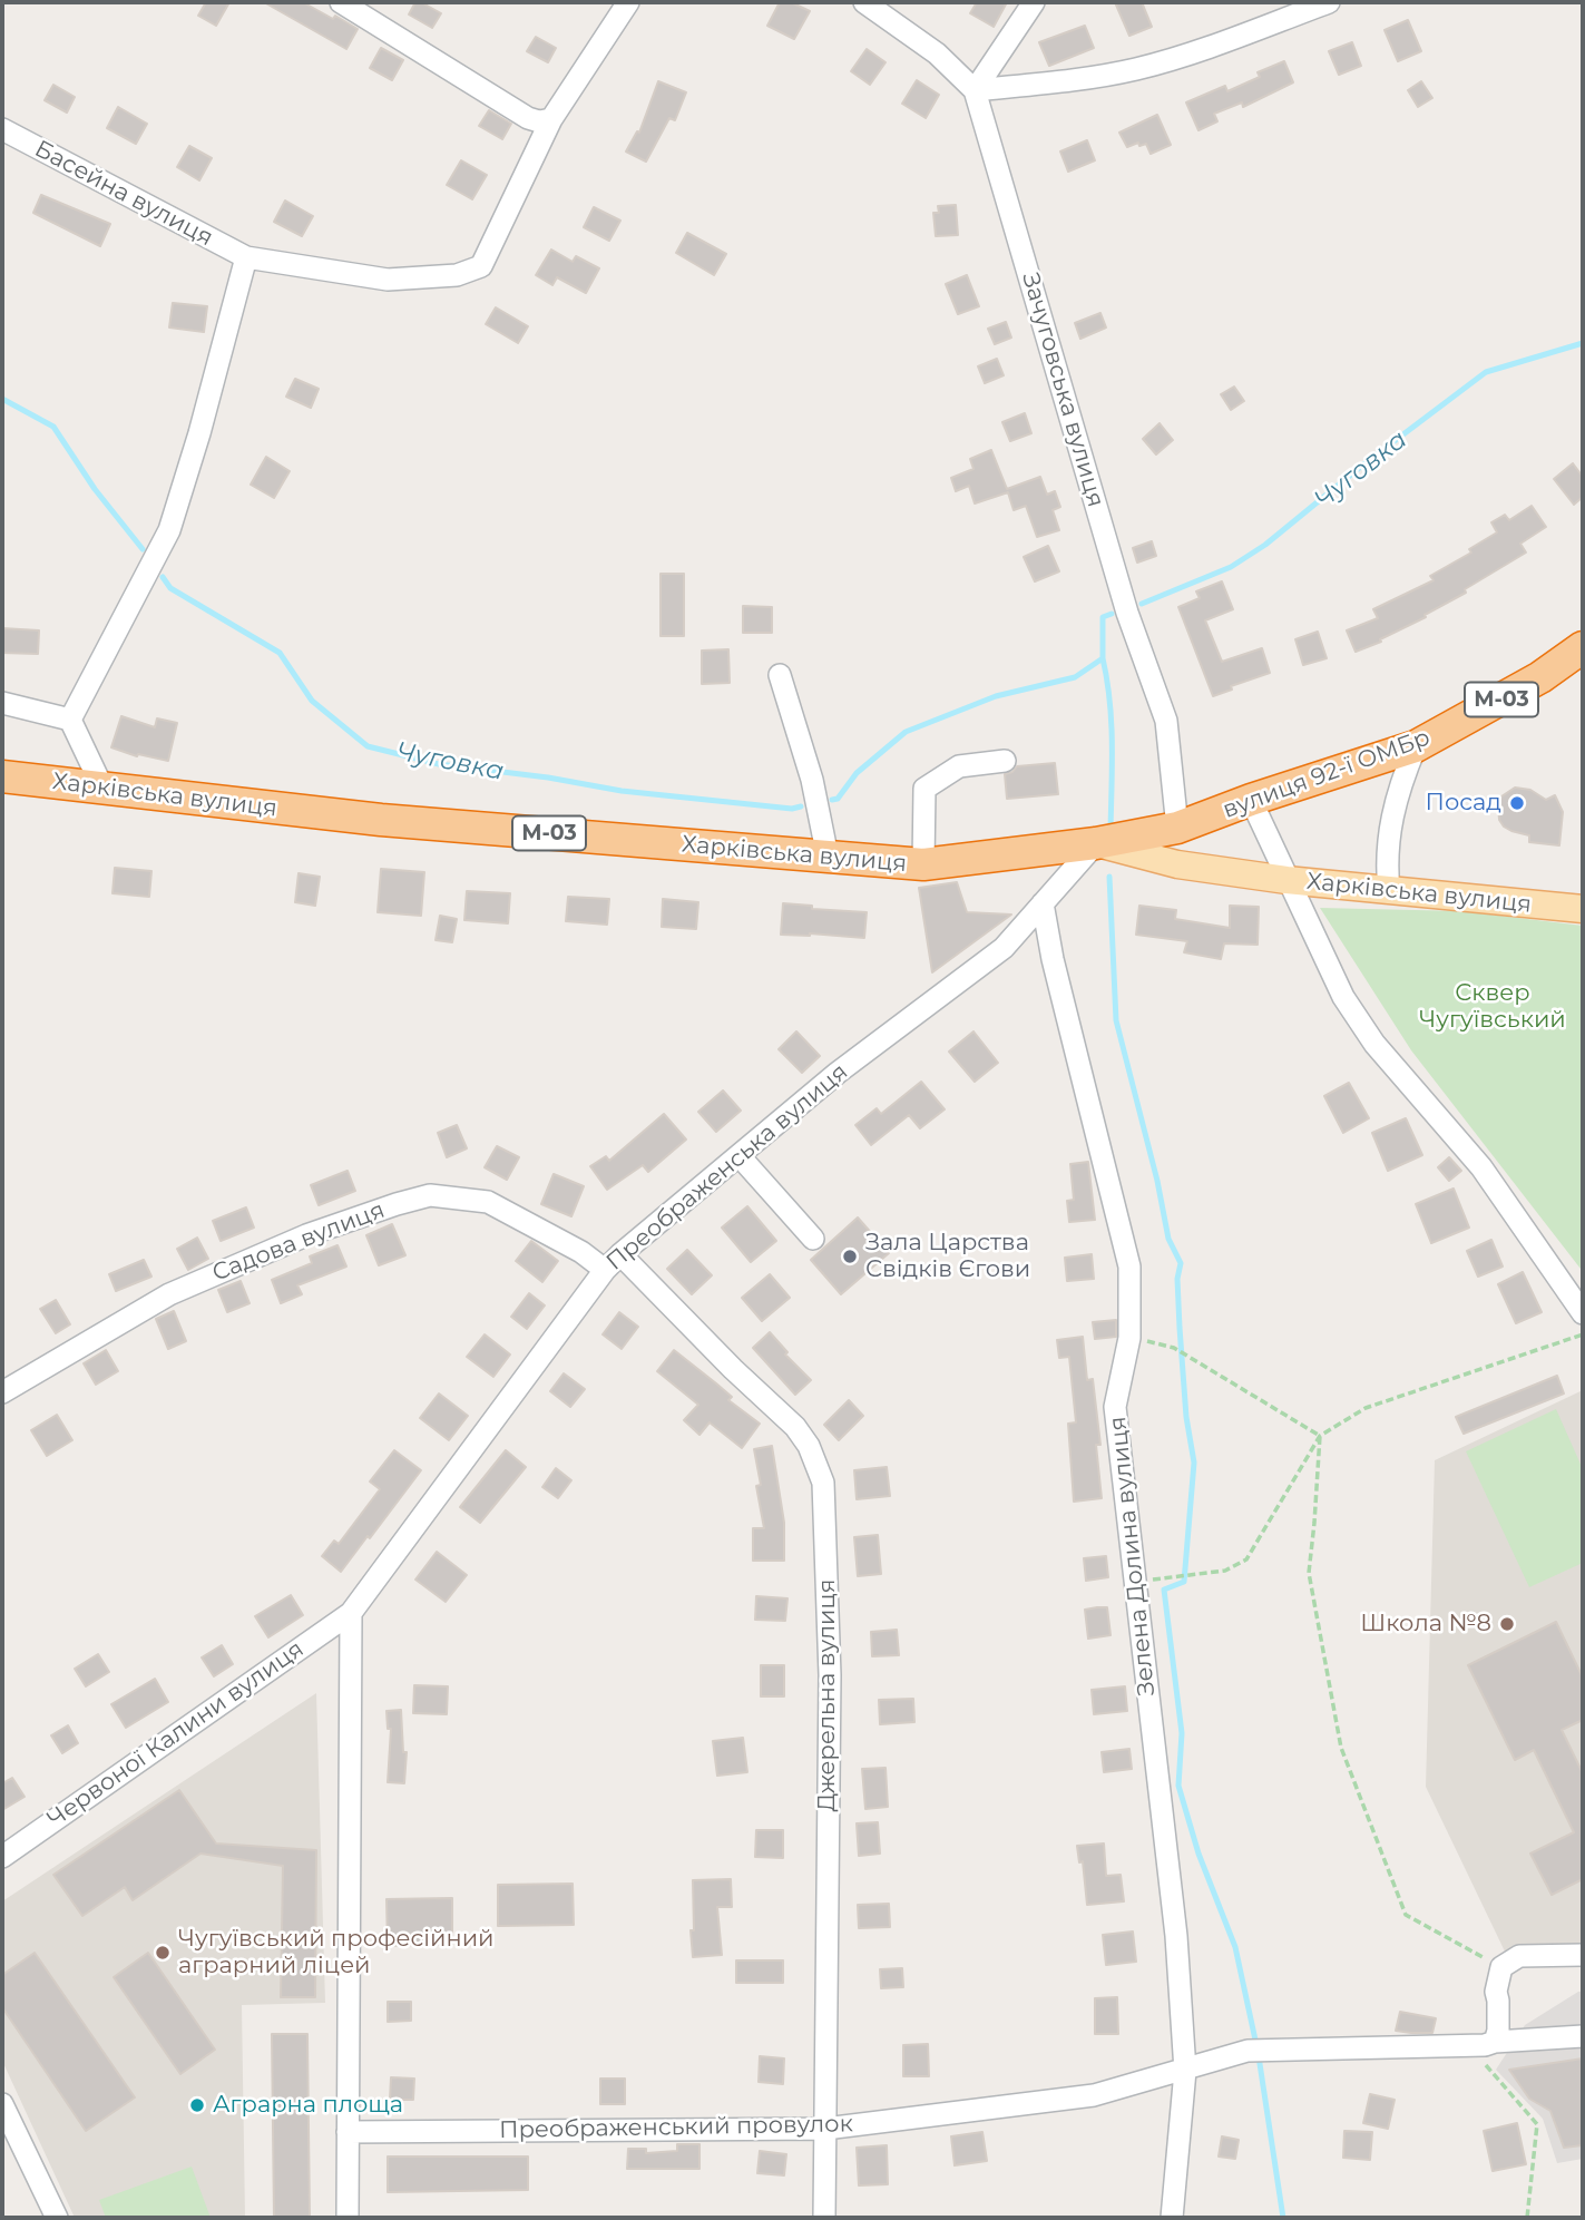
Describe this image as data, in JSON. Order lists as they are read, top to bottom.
{
  "streets": {
    "highway": ["М-03", "вулиця 92-ї ОМБр", "Харківська вулиця"],
    "street": [
      "Басейна вулиця",
      "Зачуговська вулиця",
      "Преображенська вулиця",
      "Садова вулиця",
      "Зелена Долина вулиця",
      "Джерельна вулиця",
      "Червоної Калини вулиця",
      "Преображенський провулок"
    ]
  },
  "crossings": [
    ["Зачуговська вулиця", "вулиця 92-ї ОМБр"],
    ["вулиця 92-ї ОМБр", "Харківська вулиця"],
    ["вулиця 92-ї ОМБр", "Преображенська вулиця"],
    ["Харківська вулиця", "Преображенська вулиця"],
    ["Преображенська вулиця", "Садова вулиця"],
    ["Преображенська вулиця", "Зелена Долина вулиця"],
    ["Преображенська вулиця", "Джерельна вулиця"],
    ["Преображенська вулиця", "Червоної Калини вулиця"],
    ["Садова вулиця", "Джерельна вулиця"],
    ["Зелена Долина вулиця", "Преображенський провулок"],
    ["Джерельна вулиця", "Преображенський провулок"]
  ],
  "water": ["Чуговка"],
  "parks": ["Сквер Чугуївський"],
  "places": [
    "Посад",
    "Зала Царства Свідків Єгови",
    "Школа №8",
    "Чугуївський професійний аграрний ліцей",
    "Аграрна площа"
  ]
}
